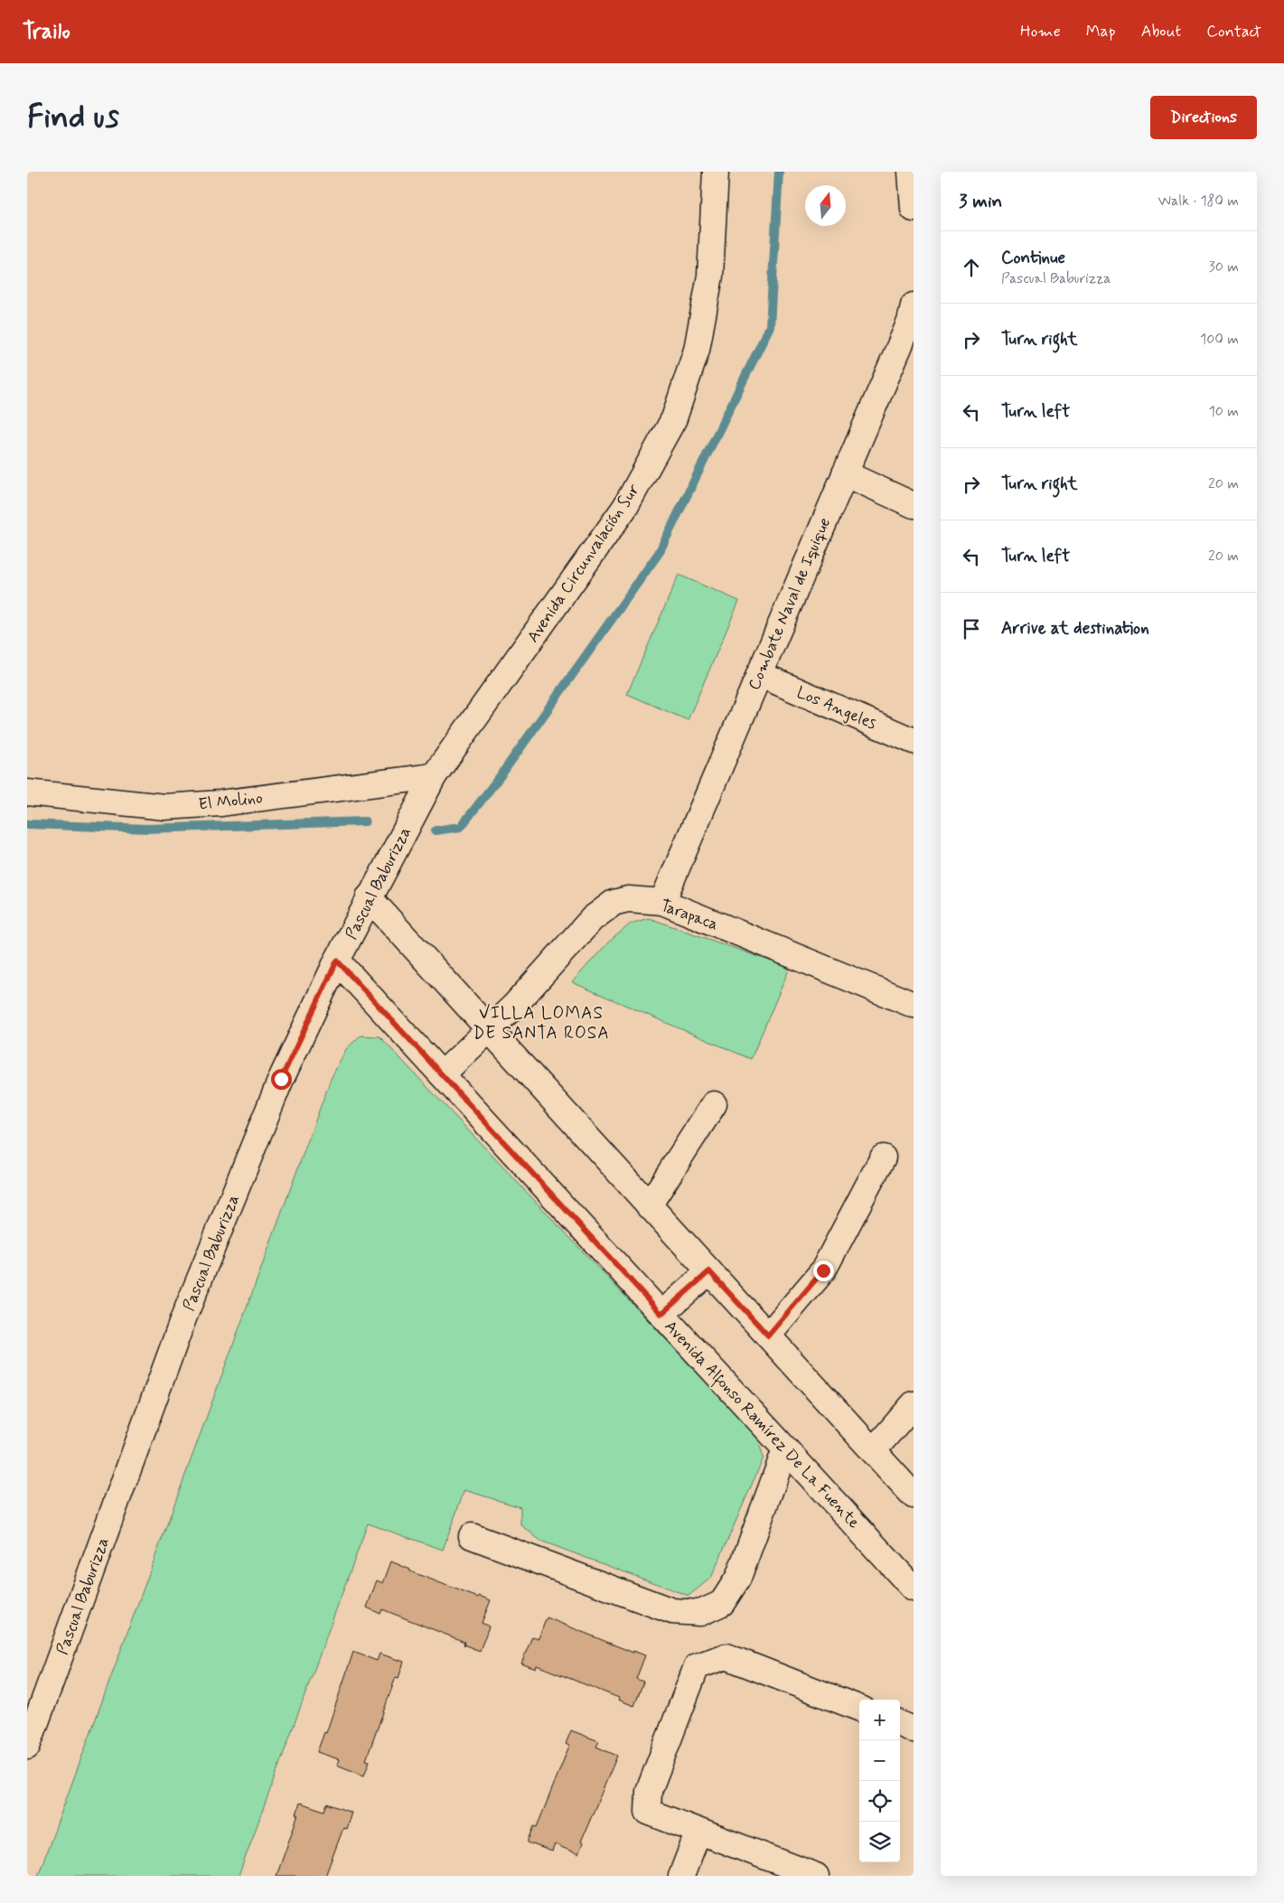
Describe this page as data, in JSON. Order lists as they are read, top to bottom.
{
  "streets": {
    "street": [
      "Avenida Circunvalación Sur",
      "Combate Naval de Iquique",
      "Los Angeles",
      "El Molino",
      "Pascual Baburizza",
      "Tarapaca",
      "Avenida Alfonso Ramírez De La Fuente"
    ]
  },
  "crossings": [
    ["Avenida Circunvalación Sur", "El Molino"],
    ["Avenida Circunvalación Sur", "Pascual Baburizza"],
    ["Combate Naval de Iquique", "Los Angeles"],
    ["Combate Naval de Iquique", "Tarapaca"],
    ["El Molino", "Pascual Baburizza"],
    ["Pascual Baburizza", "Avenida Alfonso Ramírez De La Fuente"],
    ["Tarapaca", "Avenida Alfonso Ramírez De La Fuente"]
  ],
  "districts": ["VILLA LOMAS DE SANTA ROSA"],
  "north": "top",
  "page": {
    "header": "Trailo",
    "nav": [
      "Home",
      "Map",
      "About",
      "Contact"
    ],
    "buttons": "Directions",
    "title": "Find us",
    "heading": ["3 min", "Walk · 180 m"],
    "list": [
      ["Continue", "Pascual Baburizza", "30 m"],
      ["Turn right", "100 m"],
      ["Turn left", "10 m"],
      ["Turn right", "20 m"],
      ["Turn left", "20 m"],
      "Arrive at destination"
    ],
    "map_buttons": ["+", "−"]
  }
}
